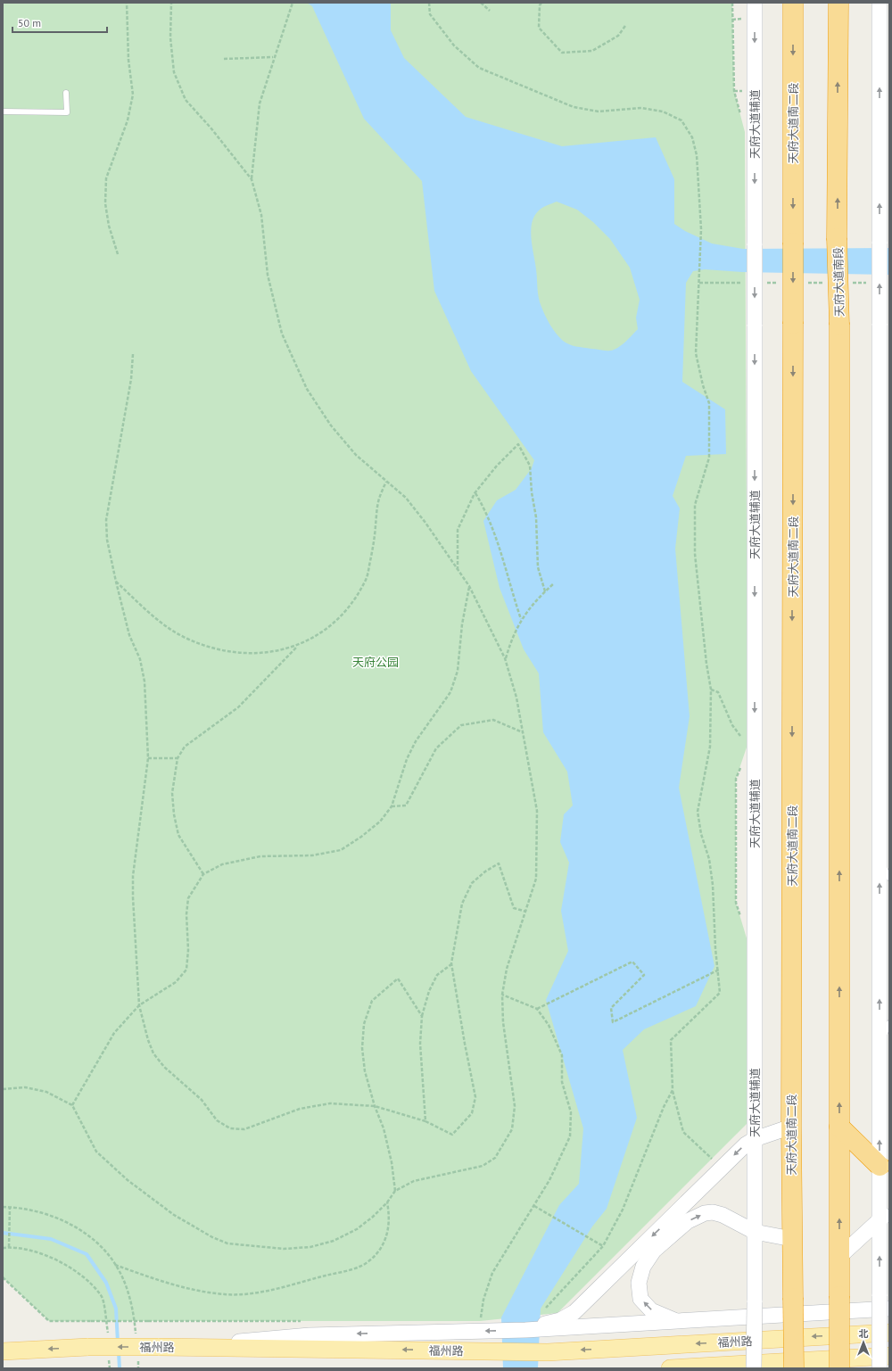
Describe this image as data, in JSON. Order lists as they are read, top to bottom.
{
  "streets": {
    "highway": ["天府大道南二段", "天府大道南段"],
    "main road": ["福州路"],
    "street": ["天府大道辅道"]
  },
  "one_way": ["天府大道南二段", "天府大道南段", "福州路"],
  "parks": ["天府公园"],
  "scale_bar": "50 m",
  "north": "top"
}
